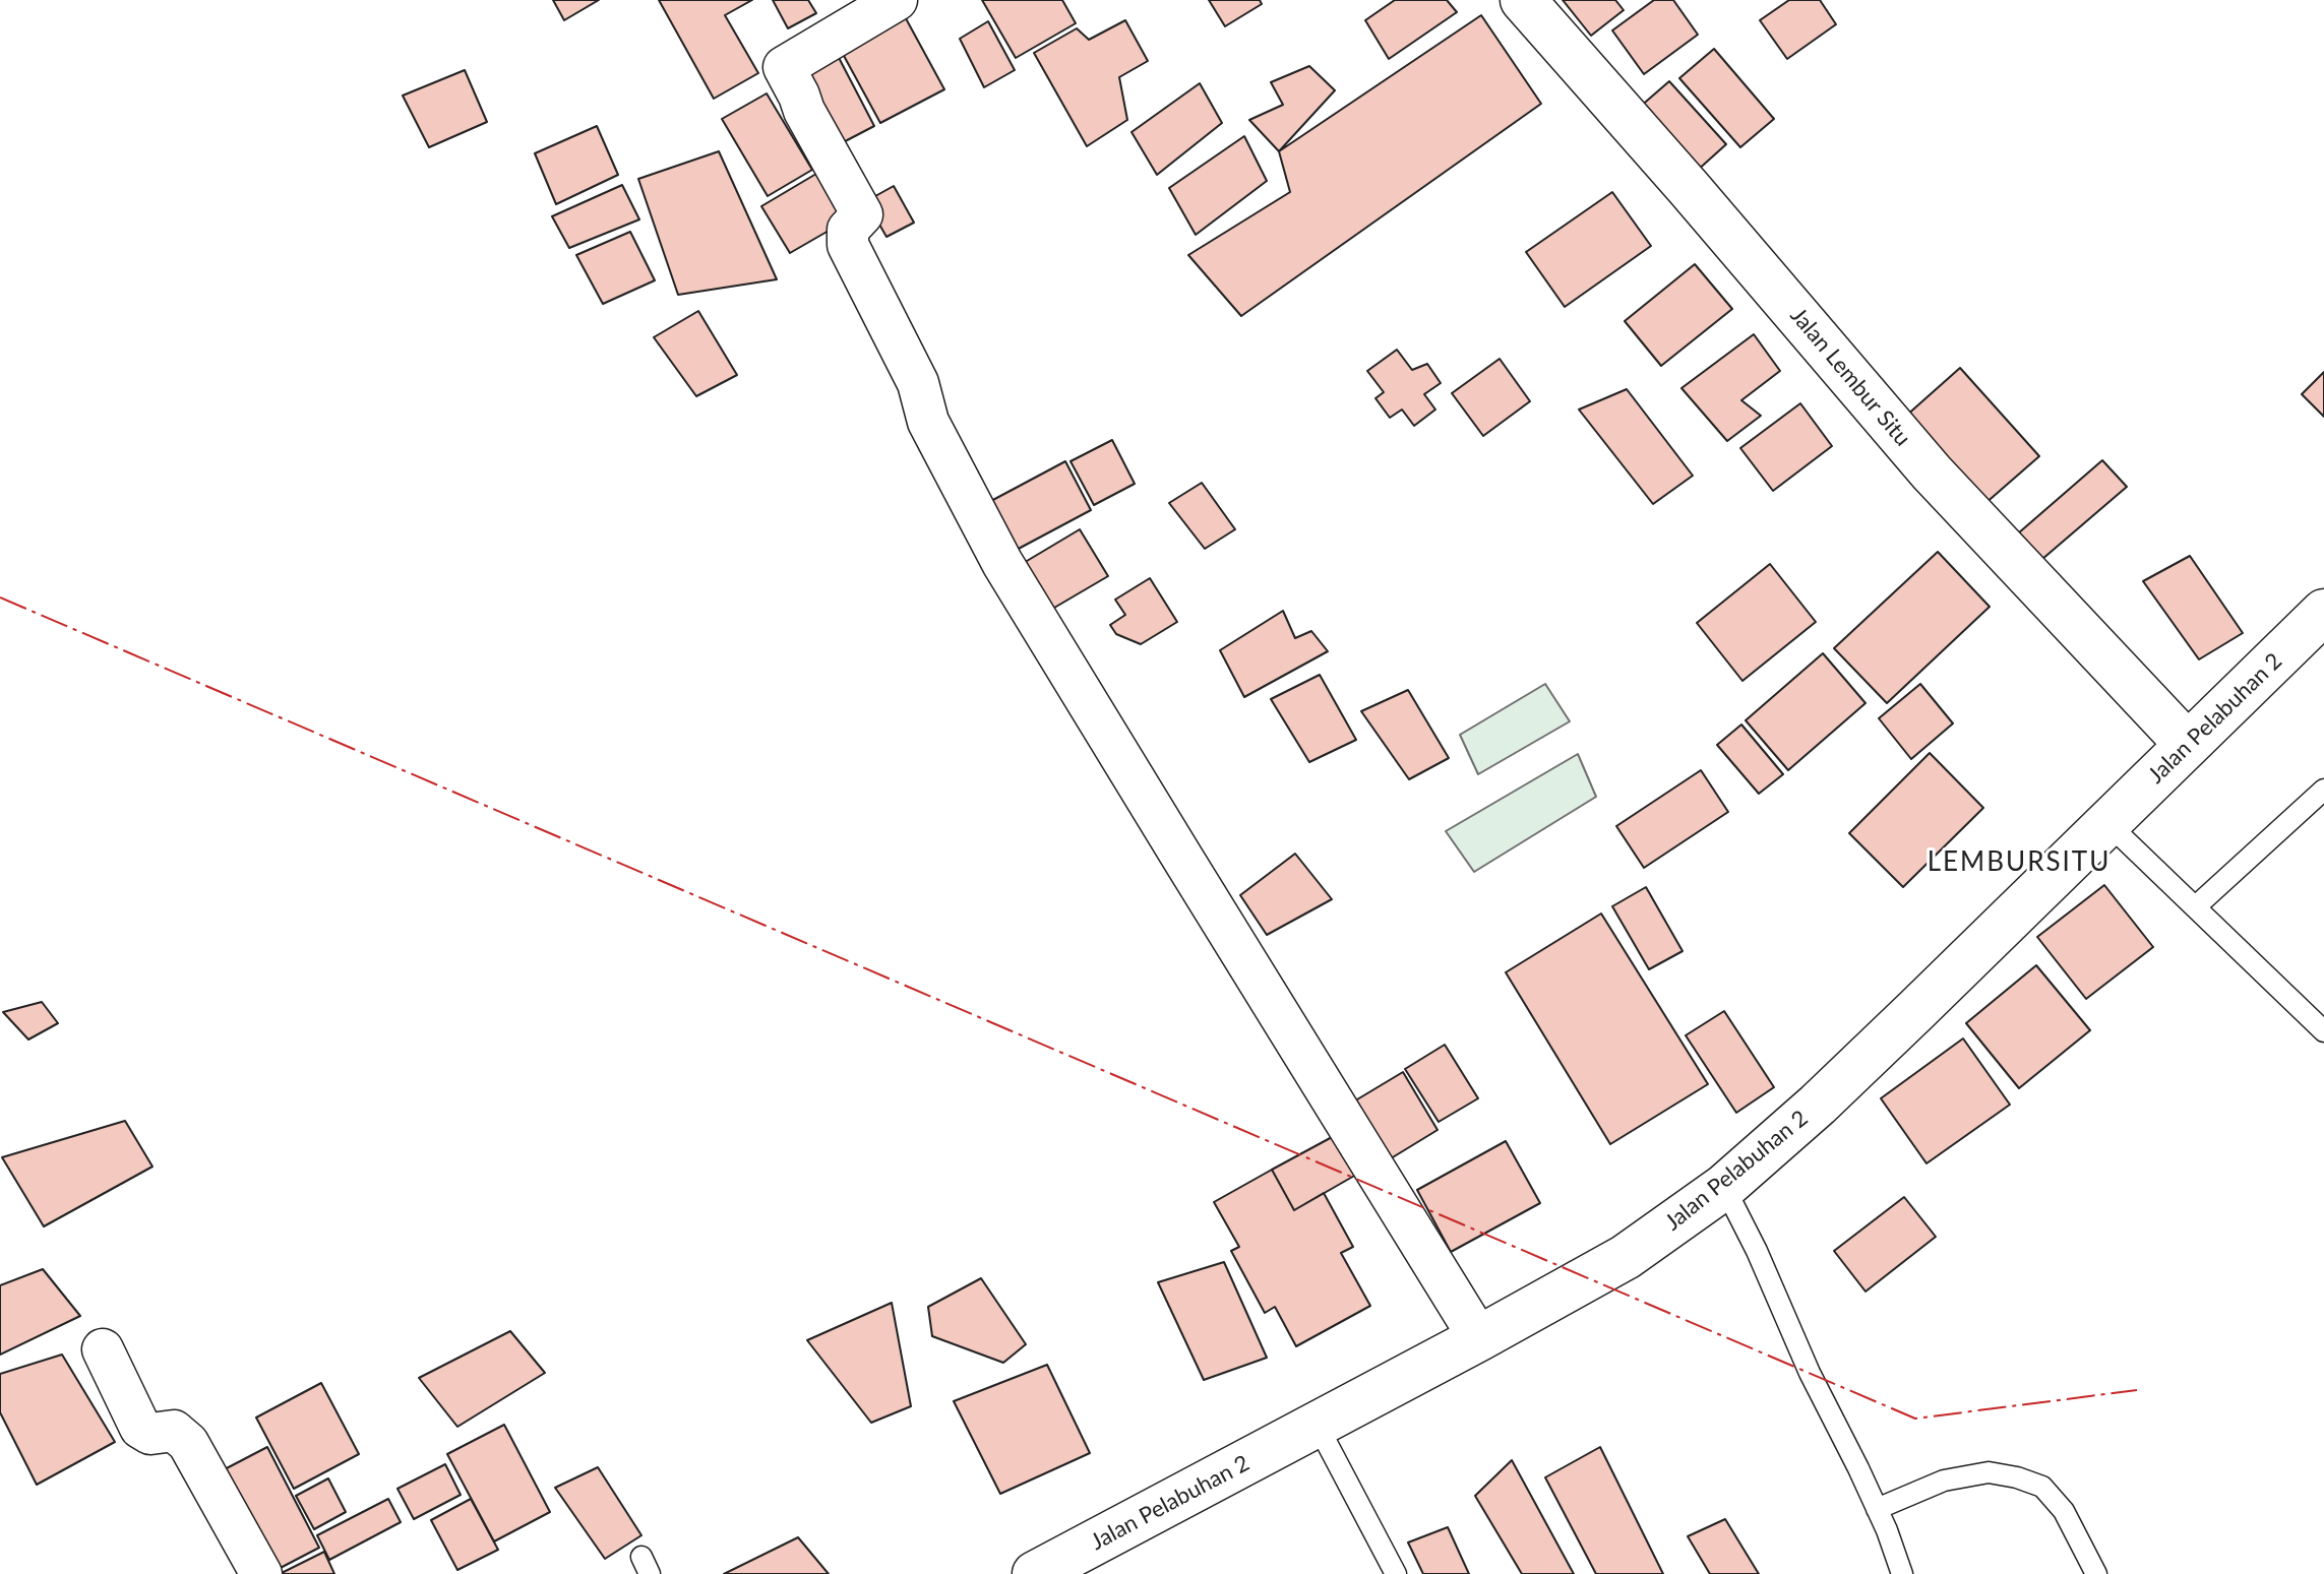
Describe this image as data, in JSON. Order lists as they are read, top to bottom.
{
  "streets": {
    "main road": ["Jalan Lembur Situ", "Jalan Pelabuhan 2"]
  },
  "crossings": [
    ["Jalan Lembur Situ", "Jalan Pelabuhan 2"]
  ],
  "districts": ["LEMBURSITU"]
}
